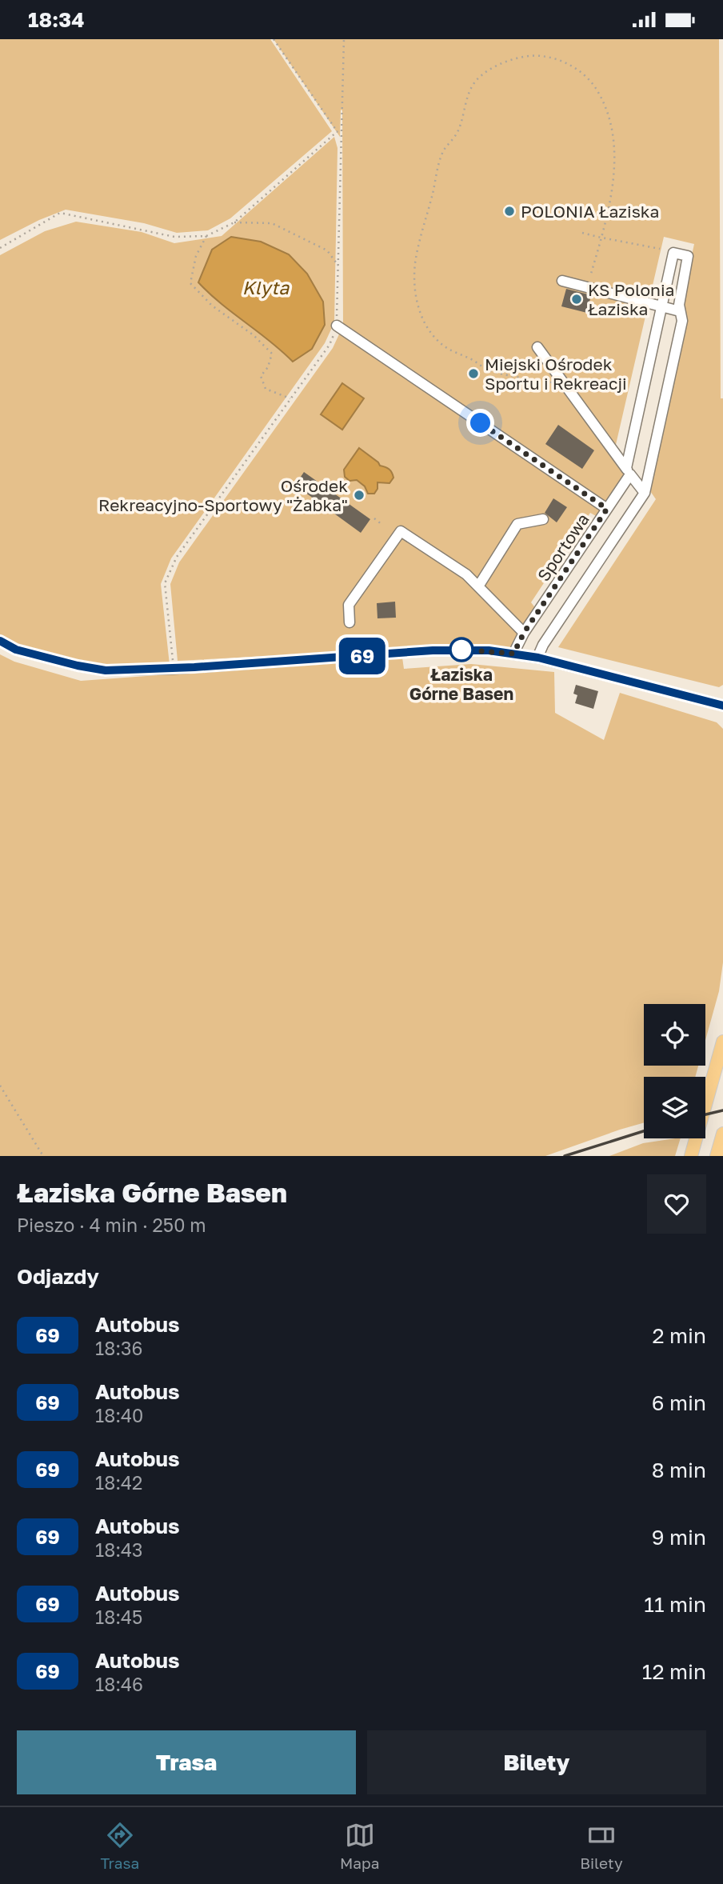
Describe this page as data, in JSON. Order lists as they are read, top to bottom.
{
  "streets": {
    "street": ["Sportowa"]
  },
  "water": ["Klyta"],
  "places": [
    "POLONIA Łaziska",
    "KS Polonia Łaziska",
    "Miejski Ośrodek Sportu i Rekreacji",
    "Ośrodek Rekreacyjno-Sportowy \"Żabka\"",
    "Łaziska Górne Basen"
  ],
  "lines": ["bus line 69"],
  "page": {
    "status": "18:34",
    "on_map": "69",
    "heading": [
      ["Łaziska Górne Basen", "Pieszo · 4 min · 250 m"],
      "Odjazdy"
    ],
    "list": [
      {
        "mark": "69",
        "name": "Autobus",
        "note": "18:36",
        "value": "2 min"
      },
      {
        "mark": "69",
        "name": "Autobus",
        "note": "18:40",
        "value": "6 min"
      },
      {
        "mark": "69",
        "name": "Autobus",
        "note": "18:42",
        "value": "8 min"
      },
      {
        "mark": "69",
        "name": "Autobus",
        "note": "18:43",
        "value": "9 min"
      },
      {
        "mark": "69",
        "name": "Autobus",
        "note": "18:45",
        "value": "11 min"
      },
      {
        "mark": "69",
        "name": "Autobus",
        "note": "18:46",
        "value": "12 min"
      }
    ],
    "buttons": ["Trasa", "Bilety"],
    "tabs": ["Trasa", "Mapa", "Bilety"]
  }
}
